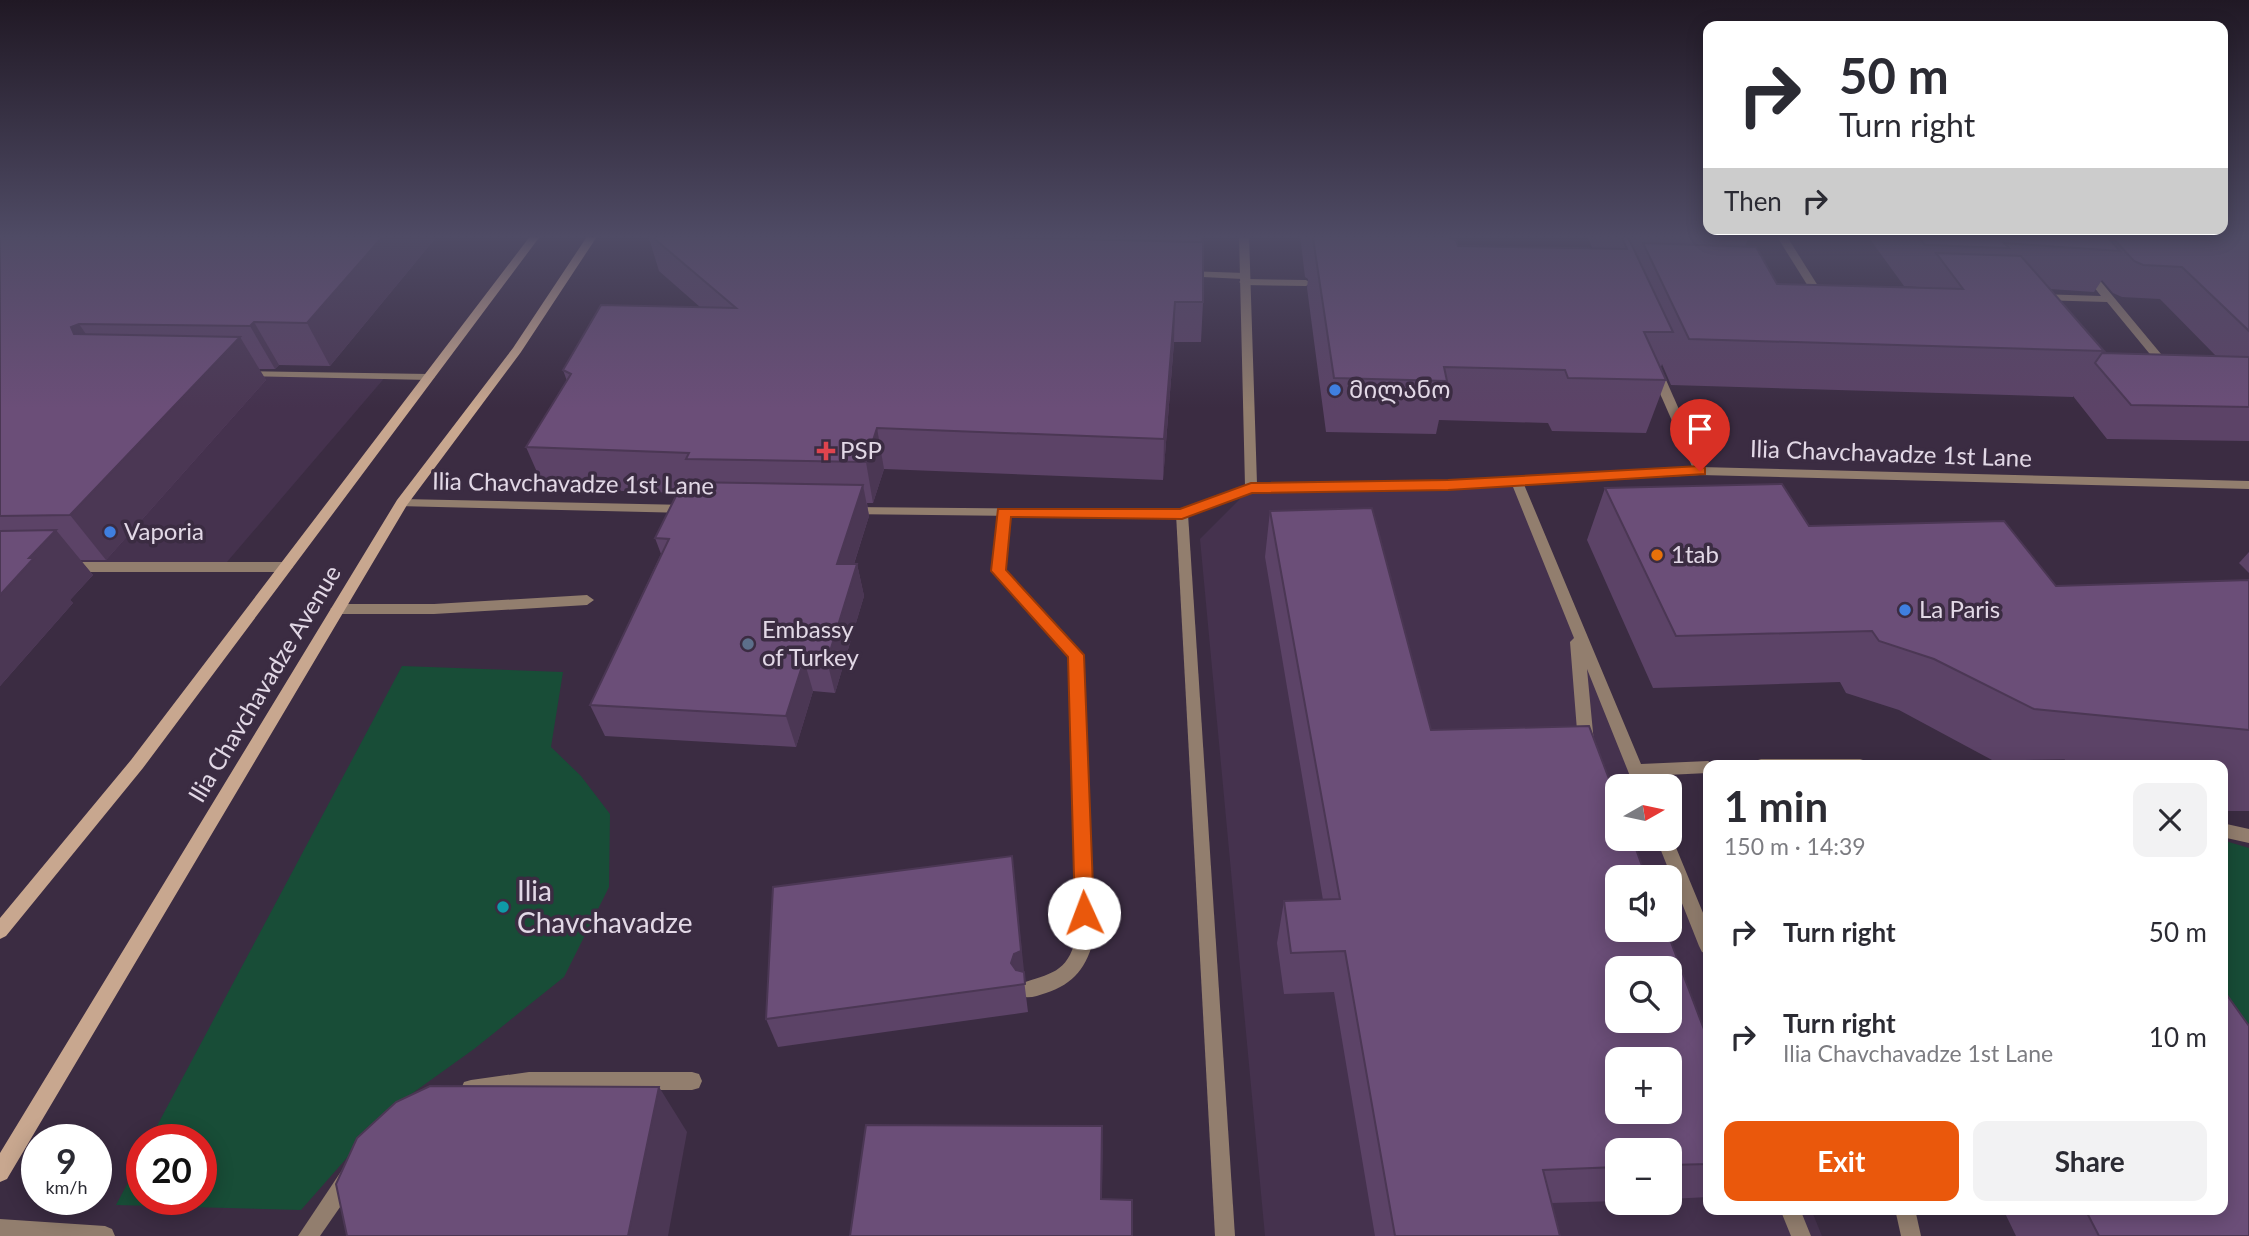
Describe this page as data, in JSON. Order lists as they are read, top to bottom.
{
  "streets": {
    "main road": ["Ilia Chavchavadze Avenue"],
    "street": ["Ilia Chavchavadze 1st Lane"]
  },
  "crossings": [
    ["Ilia Chavchavadze 1st Lane", "Ilia Chavchavadze Avenue"]
  ],
  "places": {
    "other": [
      "მილანო",
      "Vaporia",
      "1tab",
      "La Paris",
      "Embassy of Turkey",
      "Ilia Chavchavadze"
    ],
    "health": ["PSP"]
  },
  "north": "right",
  "page": {
    "turn": ["50 m", "Turn right"],
    "then": "Then",
    "heading": ["1 min", "150 m · 14:39"],
    "map_buttons": ["+", "−"],
    "list": [
      {
        "name": "Turn right",
        "value": "50 m"
      },
      {
        "name": "Turn right",
        "note": "Ilia Chavchavadze 1st Lane",
        "value": "10 m"
      }
    ],
    "buttons": ["Exit", "Share"],
    "speed": "9 km/h",
    "limit": "20"
  }
}
